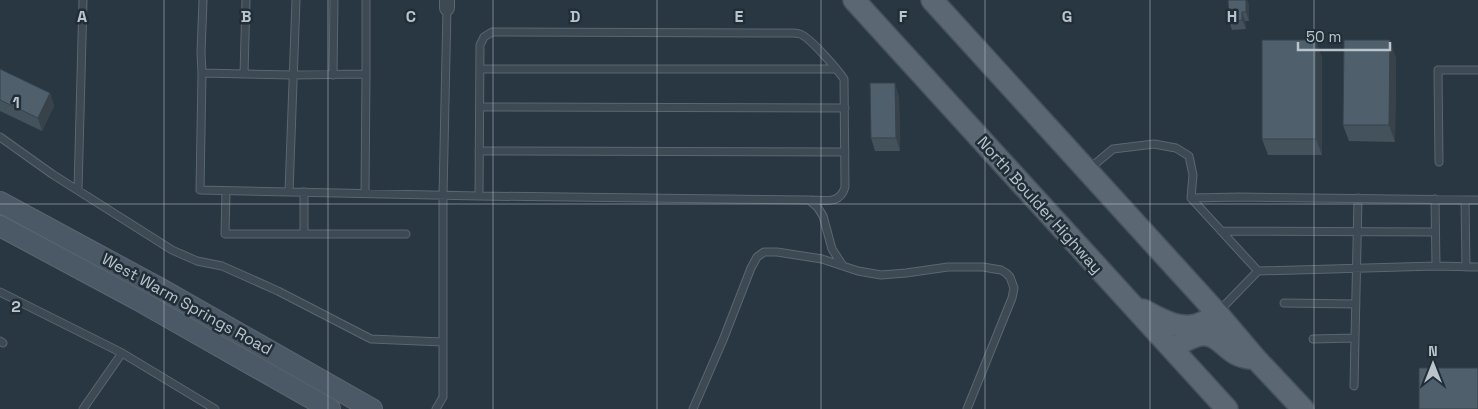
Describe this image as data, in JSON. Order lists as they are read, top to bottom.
{
  "streets": {
    "main road": ["North Boulder Highway", "West Warm Springs Road"]
  },
  "scale_bar": "50 m",
  "north": "top",
  "grid": {
    "columns": [
      "A",
      "B",
      "C",
      "D",
      "E",
      "F",
      "G",
      "H"
    ],
    "rows": ["1", "2"]
  }
}
